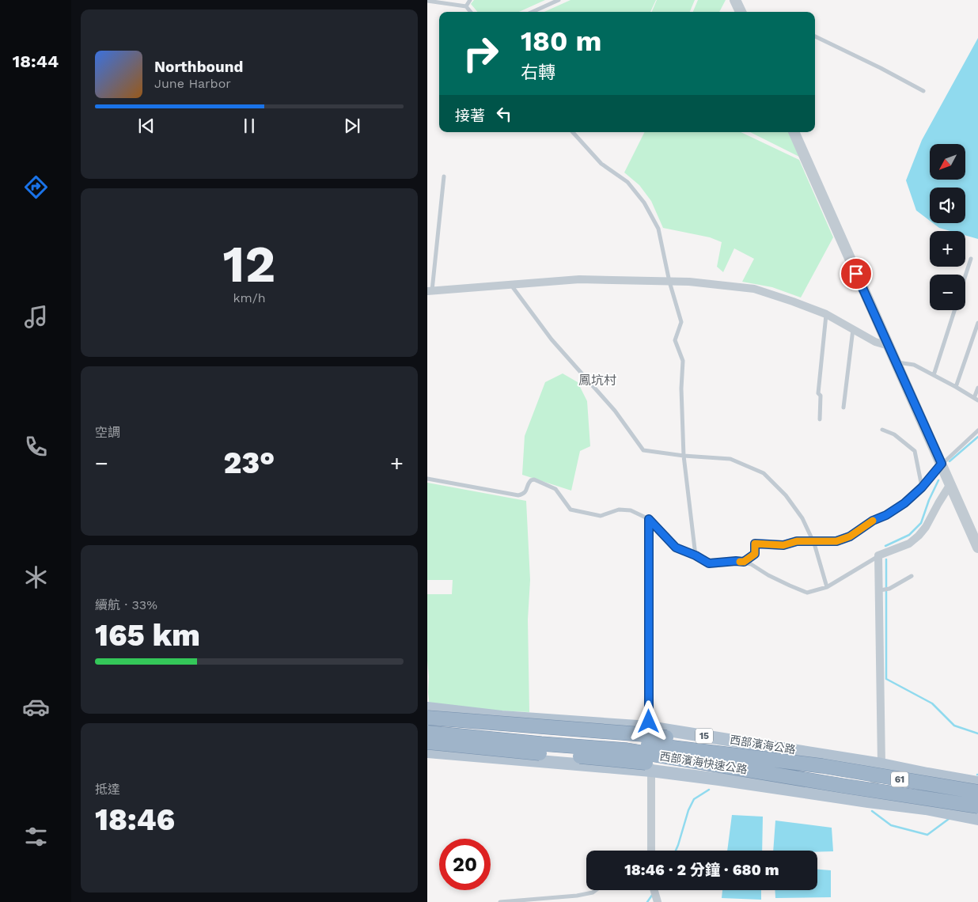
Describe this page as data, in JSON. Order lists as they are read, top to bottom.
{
  "streets": {
    "highway": ["西部濱海快速公路", "61"],
    "main road": ["15", "西部濱海公路"]
  },
  "districts": ["鳳坑村"],
  "north": "bottom left",
  "page": {
    "tabs": "18:44",
    "turn": ["180 m", "右轉"],
    "song": ["Northbound", "June Harbor"],
    "then": "接著",
    "map_buttons": ["+", "−"],
    "tile": [
      ["12", "km/h"],
      "空調",
      ["續航 · 33%", "165 km"],
      ["抵達", "18:46"]
    ],
    "heat": ["−", "23°", "+"],
    "limit": "20",
    "trip": "18:46 · 2 分鐘 · 680 m"
  }
}
